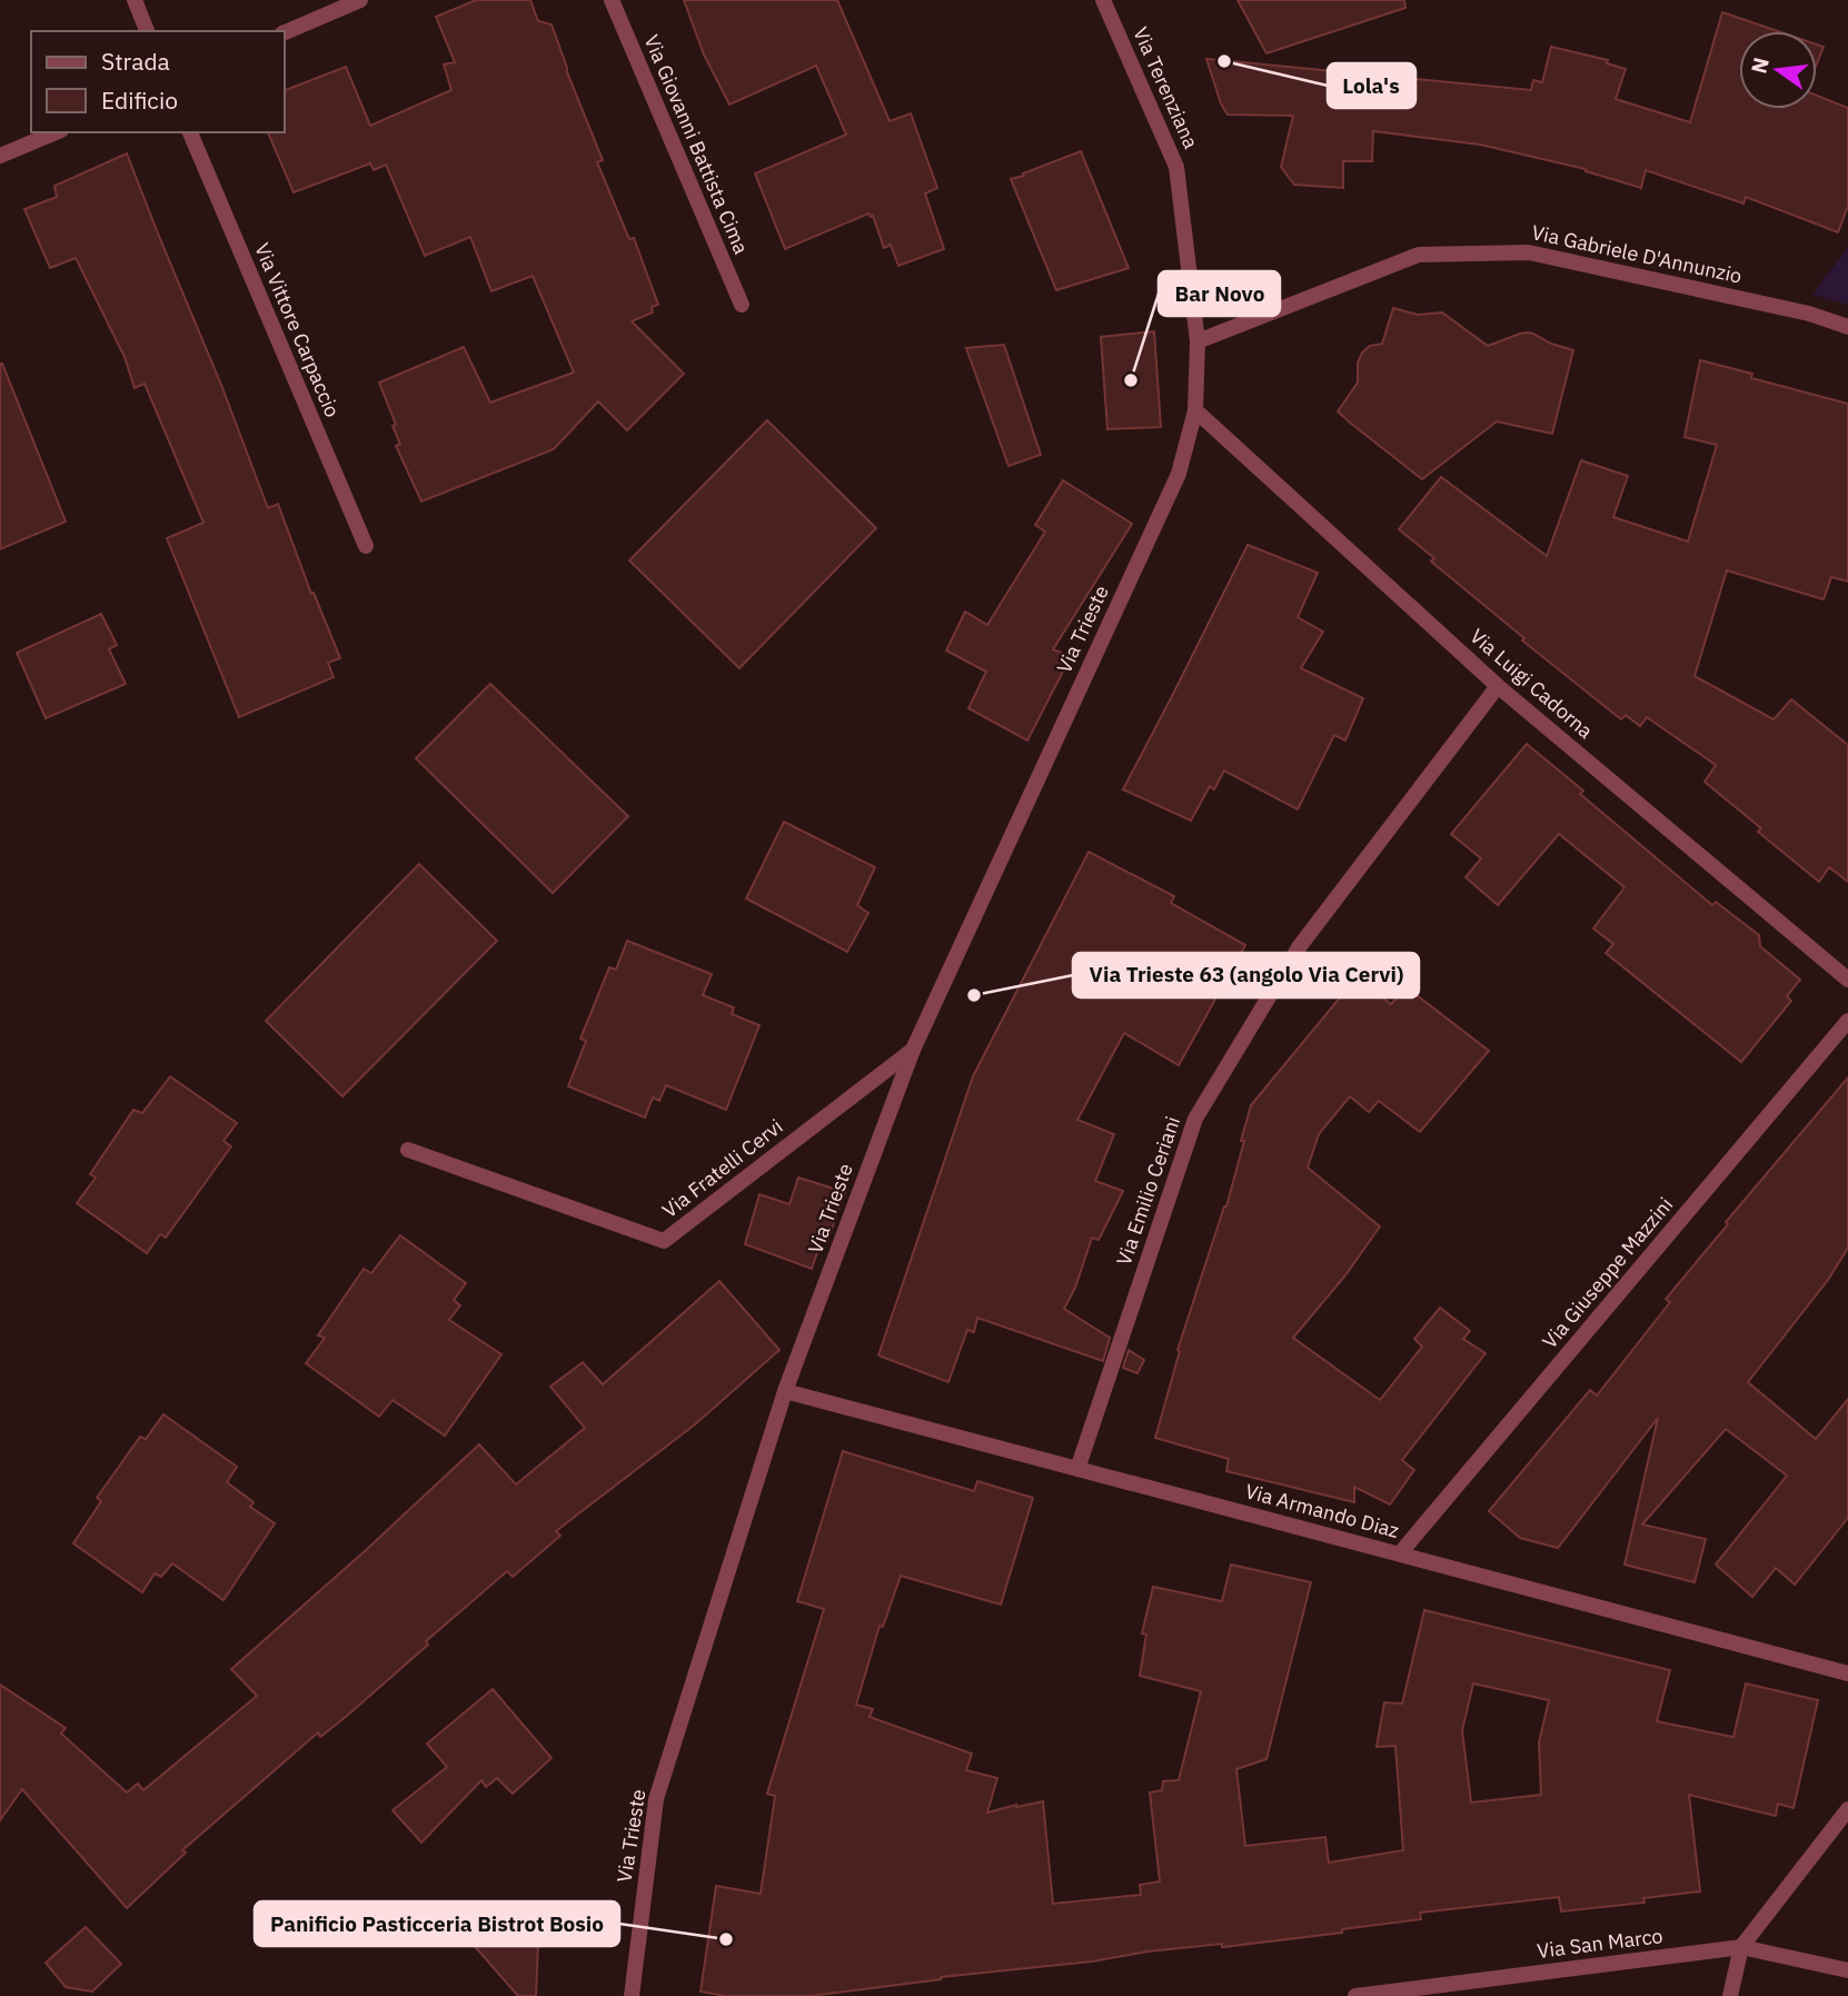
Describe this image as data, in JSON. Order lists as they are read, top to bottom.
{
  "streets": {
    "street": [
      "Via Terenziana",
      "Via Giovanni Battista Cima",
      "Via Gabriele D'Annunzio",
      "Via Vittore Carpaccio",
      "Via Trieste",
      "Via Luigi Cadorna",
      "Via Fratelli Cervi",
      "Via Emilio Ceriani",
      "Via Giuseppe Mazzini",
      "Via Armando Diaz",
      "Via San Marco"
    ]
  },
  "crossings": [
    ["Via Terenziana", "Via Gabriele D'Annunzio"],
    ["Via Terenziana", "Via Trieste"],
    ["Via Terenziana", "Via Luigi Cadorna"],
    ["Via Trieste", "Via Fratelli Cervi"],
    ["Via Trieste", "Via Armando Diaz"],
    ["Via Luigi Cadorna", "Via Emilio Ceriani"],
    ["Via Emilio Ceriani", "Via Armando Diaz"],
    ["Via Giuseppe Mazzini", "Via Armando Diaz"]
  ],
  "places": [
    "Lola's",
    "Bar Novo",
    "Via Trieste 63 (angolo Via Cervi)",
    "Panificio Pasticceria Bistrot Bosio"
  ],
  "legend": ["Strada", "Edificio"],
  "north": "left"
}
